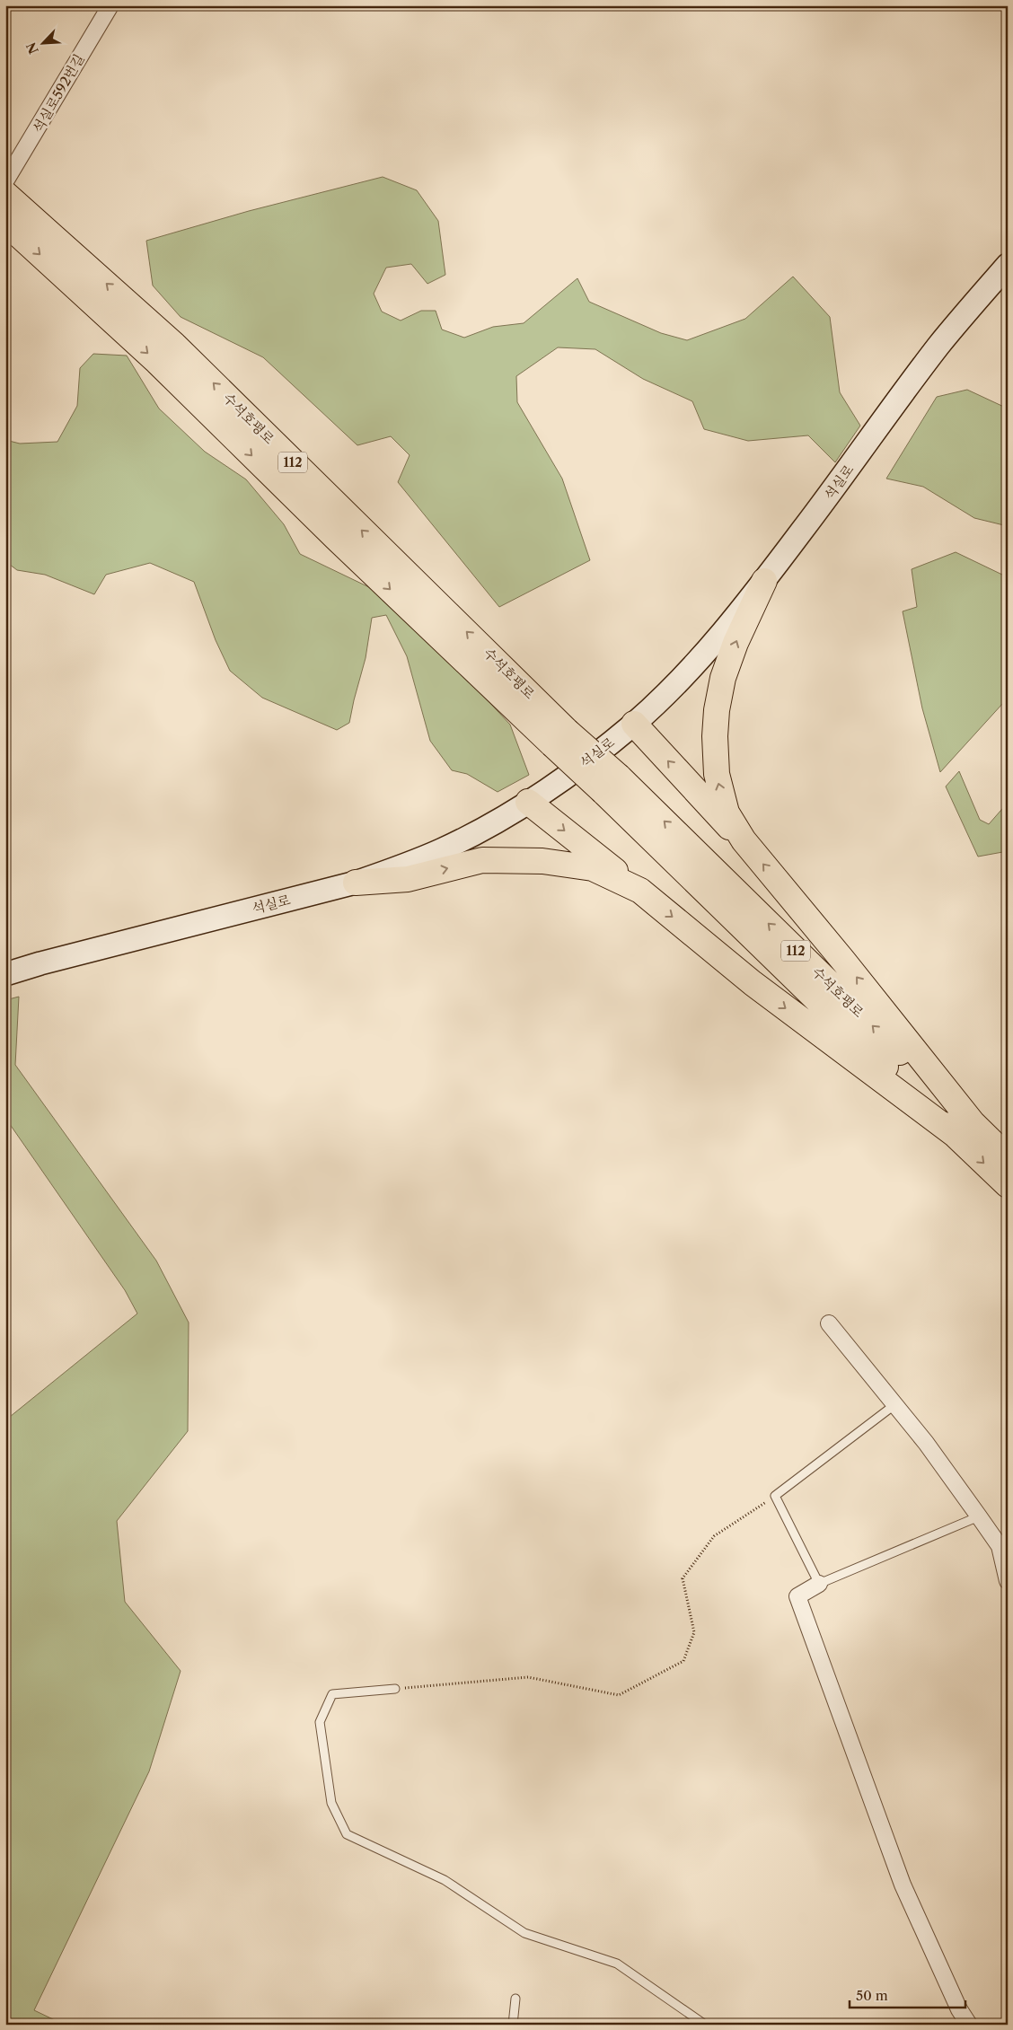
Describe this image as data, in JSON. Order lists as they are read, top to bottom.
{
  "streets": {
    "highway": ["수석호평로", "112"],
    "street": ["석실로592번길", "석실로"]
  },
  "crossings": [
    ["석실로592번길", "수석호평로"]
  ],
  "scale_bar": "50 m",
  "north": "bottom left"
}
